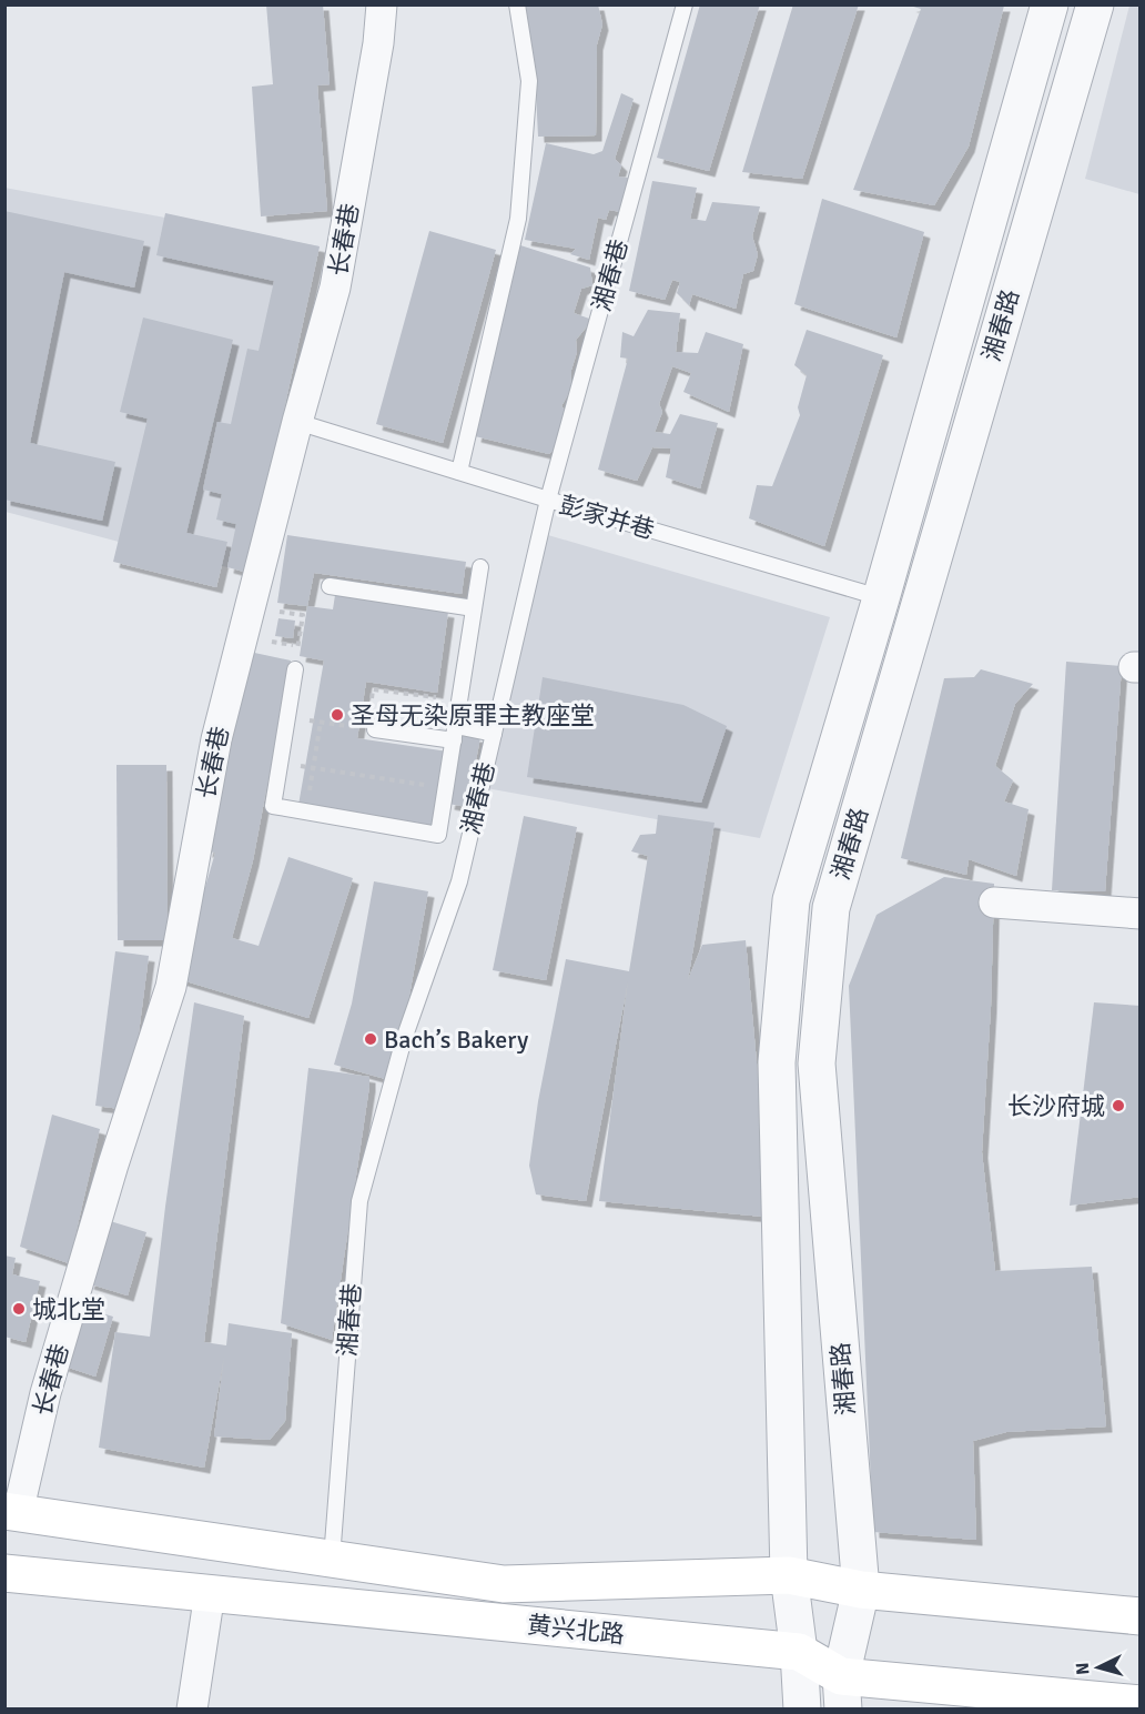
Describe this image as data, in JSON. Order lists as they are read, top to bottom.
{
  "streets": {
    "main road": ["黄兴北路"],
    "street": ["长春巷", "湘春路"],
    "lane": ["湘春巷", "彭家并巷"]
  },
  "crossings": [
    ["长春巷", "彭家并巷"],
    ["长春巷", "黄兴北路"],
    ["湘春巷", "彭家并巷"],
    ["湘春巷", "黄兴北路"],
    ["湘春路", "彭家并巷"],
    ["湘春路", "黄兴北路"]
  ],
  "places": [
    "圣母无染原罪主教座堂",
    "Bach’s Bakery",
    "长沙府城",
    "城北堂"
  ],
  "north": "left"
}
